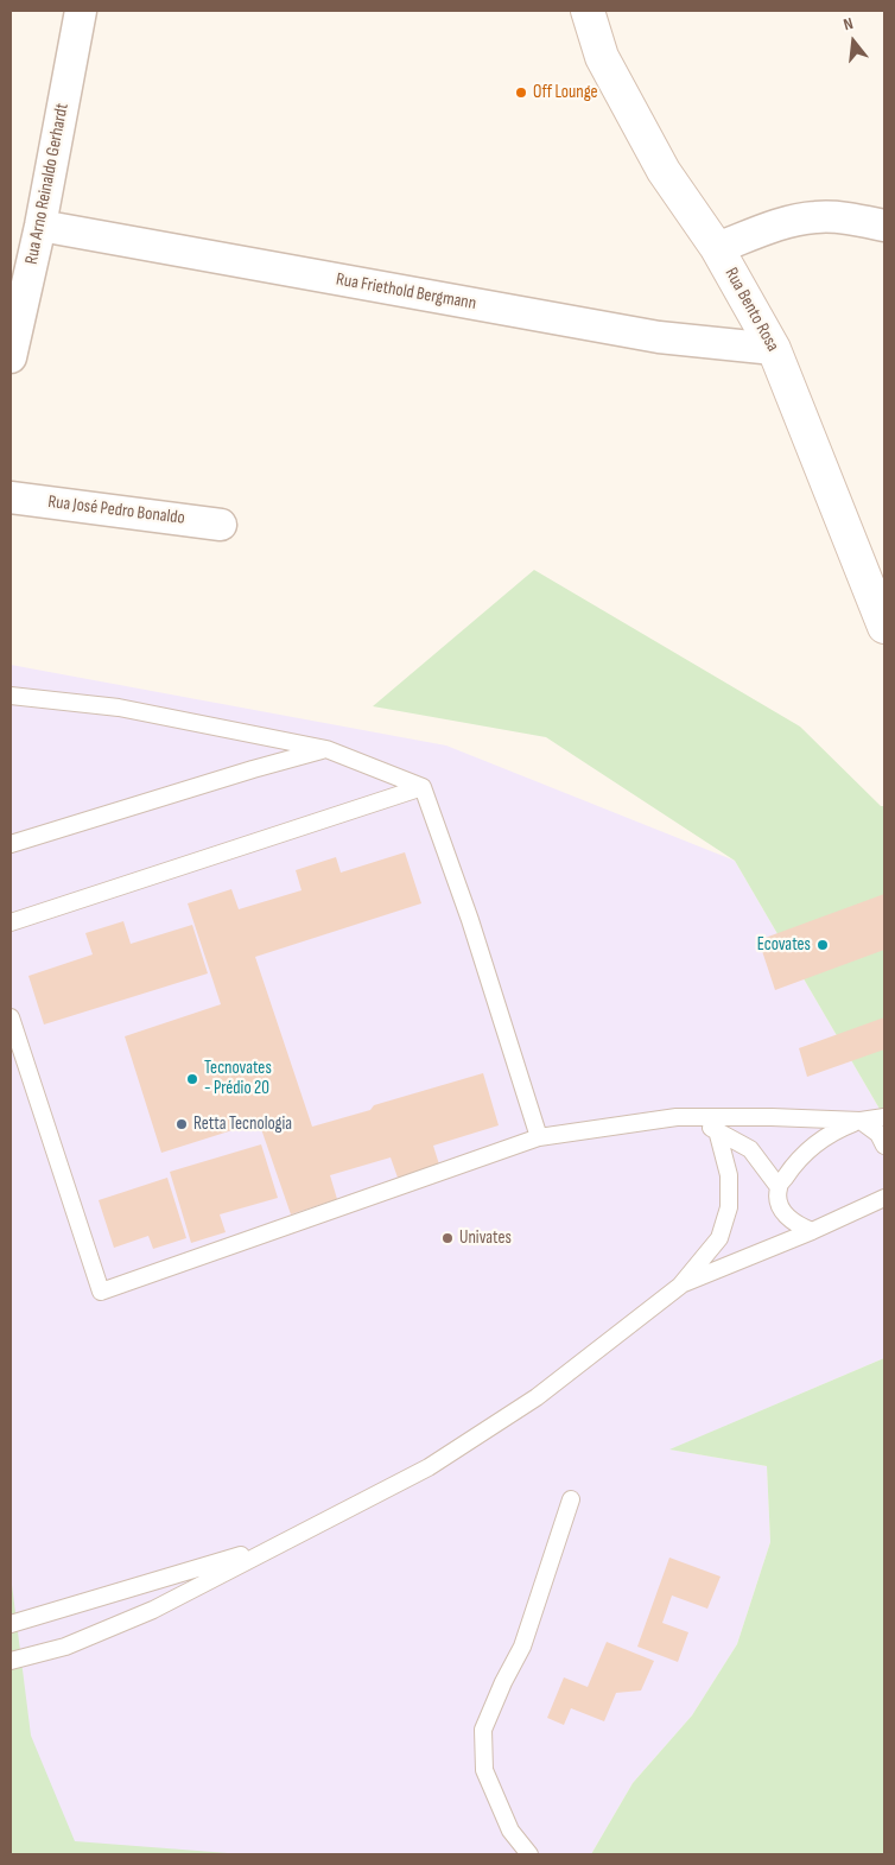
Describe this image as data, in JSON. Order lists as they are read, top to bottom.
{
  "streets": {
    "main road": ["Rua Bento Rosa"],
    "street": ["Rua Arno Reinaldo Gerhardt", "Rua Friethold Bergmann", "Rua José Pedro Bonaldo"]
  },
  "crossings": [
    ["Rua Arno Reinaldo Gerhardt", "Rua Friethold Bergmann"],
    ["Rua Friethold Bergmann", "Rua Bento Rosa"]
  ],
  "places": [
    "Off Lounge",
    "Ecovates",
    "Tecnovates - Prédio 20",
    "Retta Tecnologia",
    "Univates"
  ],
  "north": "top"
}
